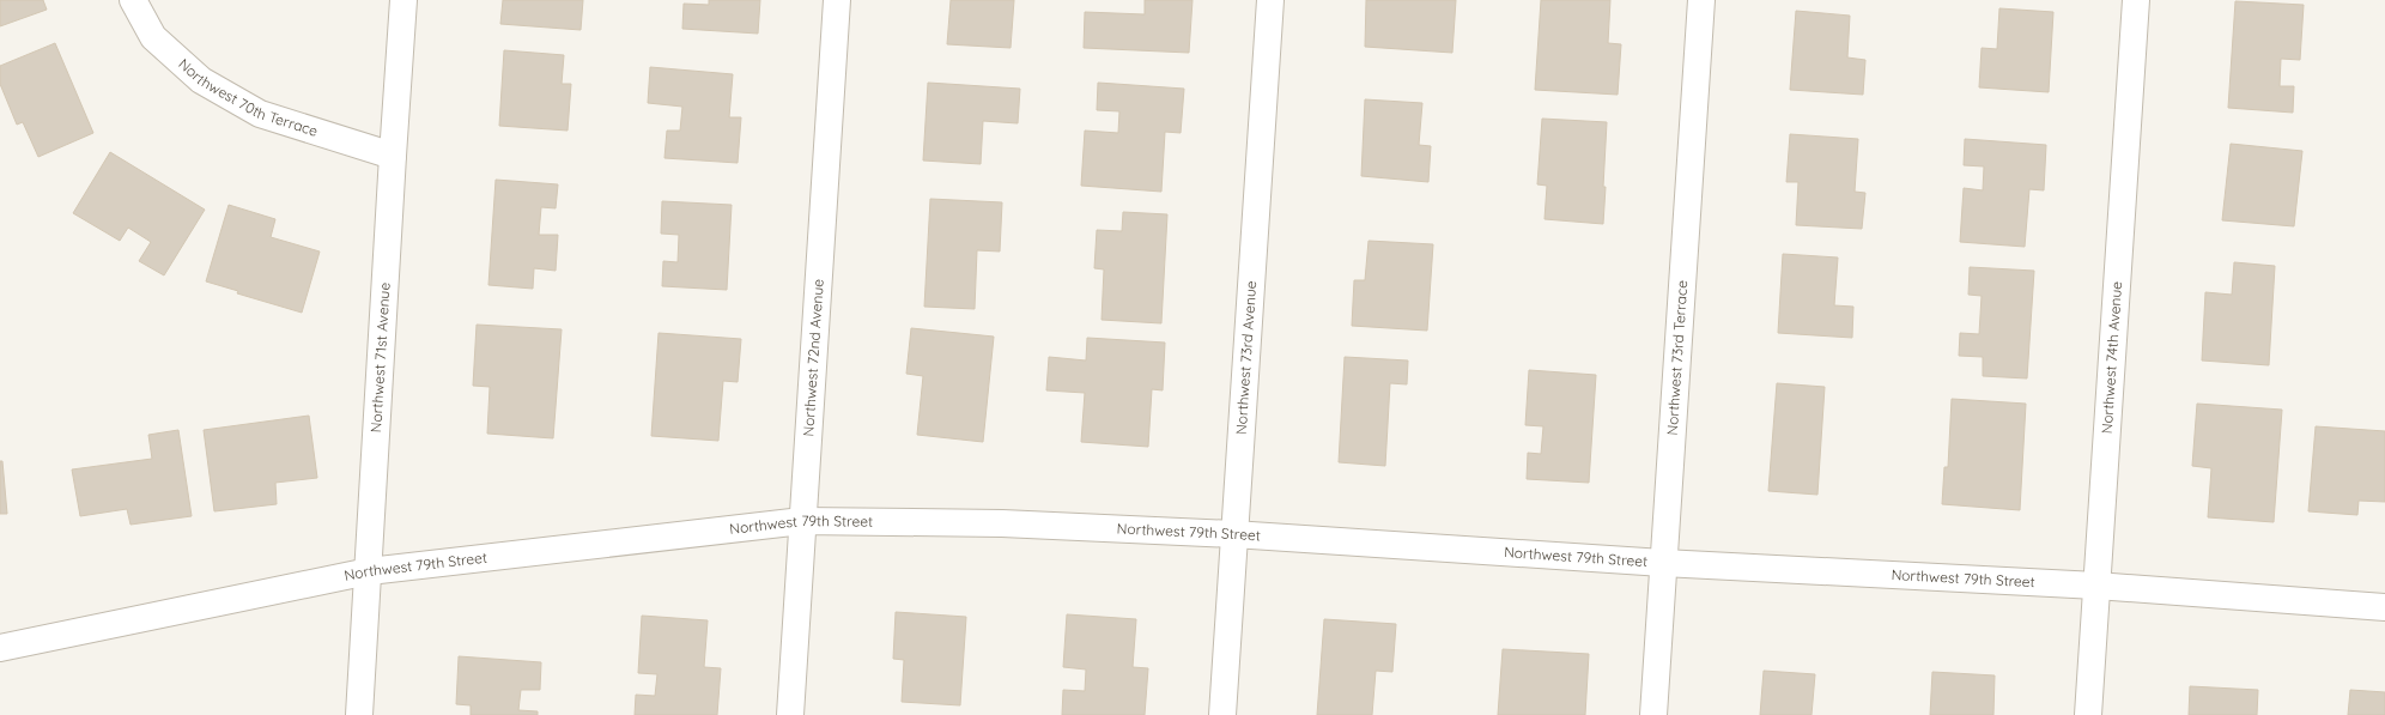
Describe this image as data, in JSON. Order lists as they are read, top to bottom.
{
  "streets": {
    "street": [
      "Northwest 70th Terrace",
      "Northwest 71st Avenue",
      "Northwest 72nd Avenue",
      "Northwest 73rd Avenue",
      "Northwest 73rd Terrace",
      "Northwest 74th Avenue",
      "Northwest 79th Street"
    ]
  },
  "crossings": [
    ["Northwest 70th Terrace", "Northwest 71st Avenue"],
    ["Northwest 71st Avenue", "Northwest 79th Street"],
    ["Northwest 72nd Avenue", "Northwest 79th Street"],
    ["Northwest 73rd Avenue", "Northwest 79th Street"],
    ["Northwest 73rd Terrace", "Northwest 79th Street"],
    ["Northwest 74th Avenue", "Northwest 79th Street"]
  ]
}
